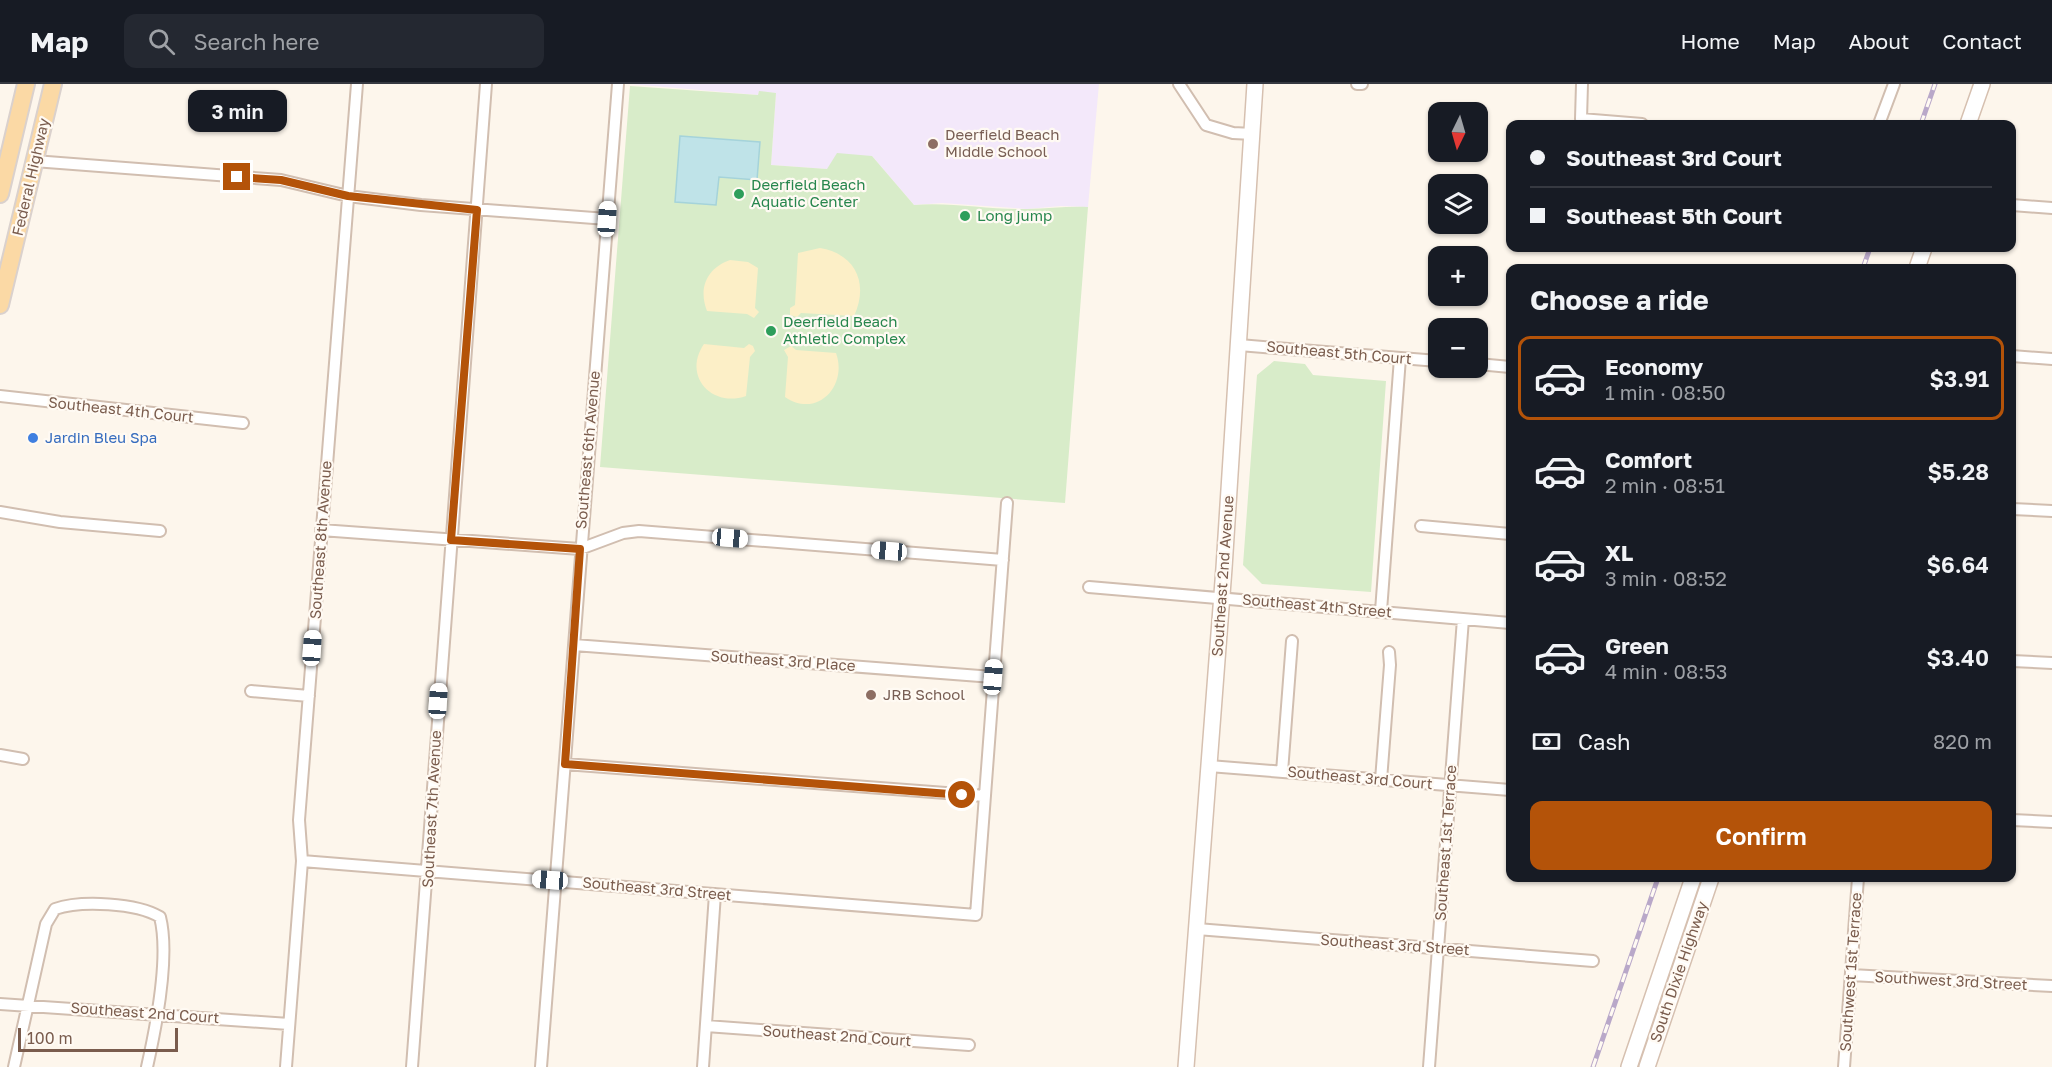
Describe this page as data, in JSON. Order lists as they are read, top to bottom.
{
  "streets": {
    "main road": ["Federal Highway"],
    "street": [
      "Southeast 5th Court",
      "Southeast 4th Court",
      "Southeast 6th Avenue",
      "Southeast 8th Avenue",
      "Southeast 2nd Avenue",
      "Southeast 4th Street",
      "Southeast 3rd Place",
      "Southeast 3rd Court",
      "Southeast 7th Avenue",
      "Southeast 1st Terrace",
      "Southeast 3rd Street",
      "South Dixie Highway",
      "Southwest 1st Terrace",
      "Southwest 3rd Street",
      "Southeast 2nd Court"
    ]
  },
  "crossings": [
    ["Southeast 5th Court", "Southeast 2nd Avenue"],
    ["Southeast 6th Avenue", "Southeast 3rd Place"],
    ["Southeast 6th Avenue", "Southeast 3rd Street"],
    ["Southeast 8th Avenue", "Southeast 3rd Street"],
    ["Southeast 8th Avenue", "Southeast 2nd Court"],
    ["Southeast 2nd Avenue", "Southeast 4th Street"],
    ["Southeast 2nd Avenue", "Southeast 3rd Court"],
    ["Southeast 2nd Avenue", "Southeast 3rd Street"],
    ["Southeast 4th Street", "Southeast 1st Terrace"],
    ["Southeast 3rd Court", "Southeast 1st Terrace"],
    ["Southeast 7th Avenue", "Southeast 3rd Street"],
    ["Southeast 1st Terrace", "Southeast 3rd Street"],
    ["Southwest 1st Terrace", "Southwest 3rd Street"]
  ],
  "places": [
    "Deerfield Beach Middle School",
    "Deerfield Beach Aquatic Center",
    "Long jump",
    "Deerfield Beach Athletic Complex",
    "Jardin Bleu Spa",
    "JRB School"
  ],
  "scale_bar": "100 m",
  "north": "bottom",
  "page": {
    "header": "Map",
    "search": "Search here",
    "nav": [
      "Home",
      "Map",
      "About",
      "Contact"
    ],
    "bubble": "3 min",
    "map_buttons": ["+", "−"],
    "banner": ["Southeast 3rd Court", "Southeast 5th Court"],
    "heading": "Choose a ride",
    "list": [
      {
        "name": "Economy",
        "note": "1 min · 08:50",
        "value": "$3.91"
      },
      {
        "name": "Comfort",
        "note": "2 min · 08:51",
        "value": "$5.28"
      },
      {
        "name": "XL",
        "note": "3 min · 08:52",
        "value": "$6.64"
      },
      {
        "name": "Green",
        "note": "4 min · 08:53",
        "value": "$3.40"
      }
    ],
    "pay": ["Cash", "820 m"],
    "buttons": "Confirm",
    "scale": "100 m"
  }
}
